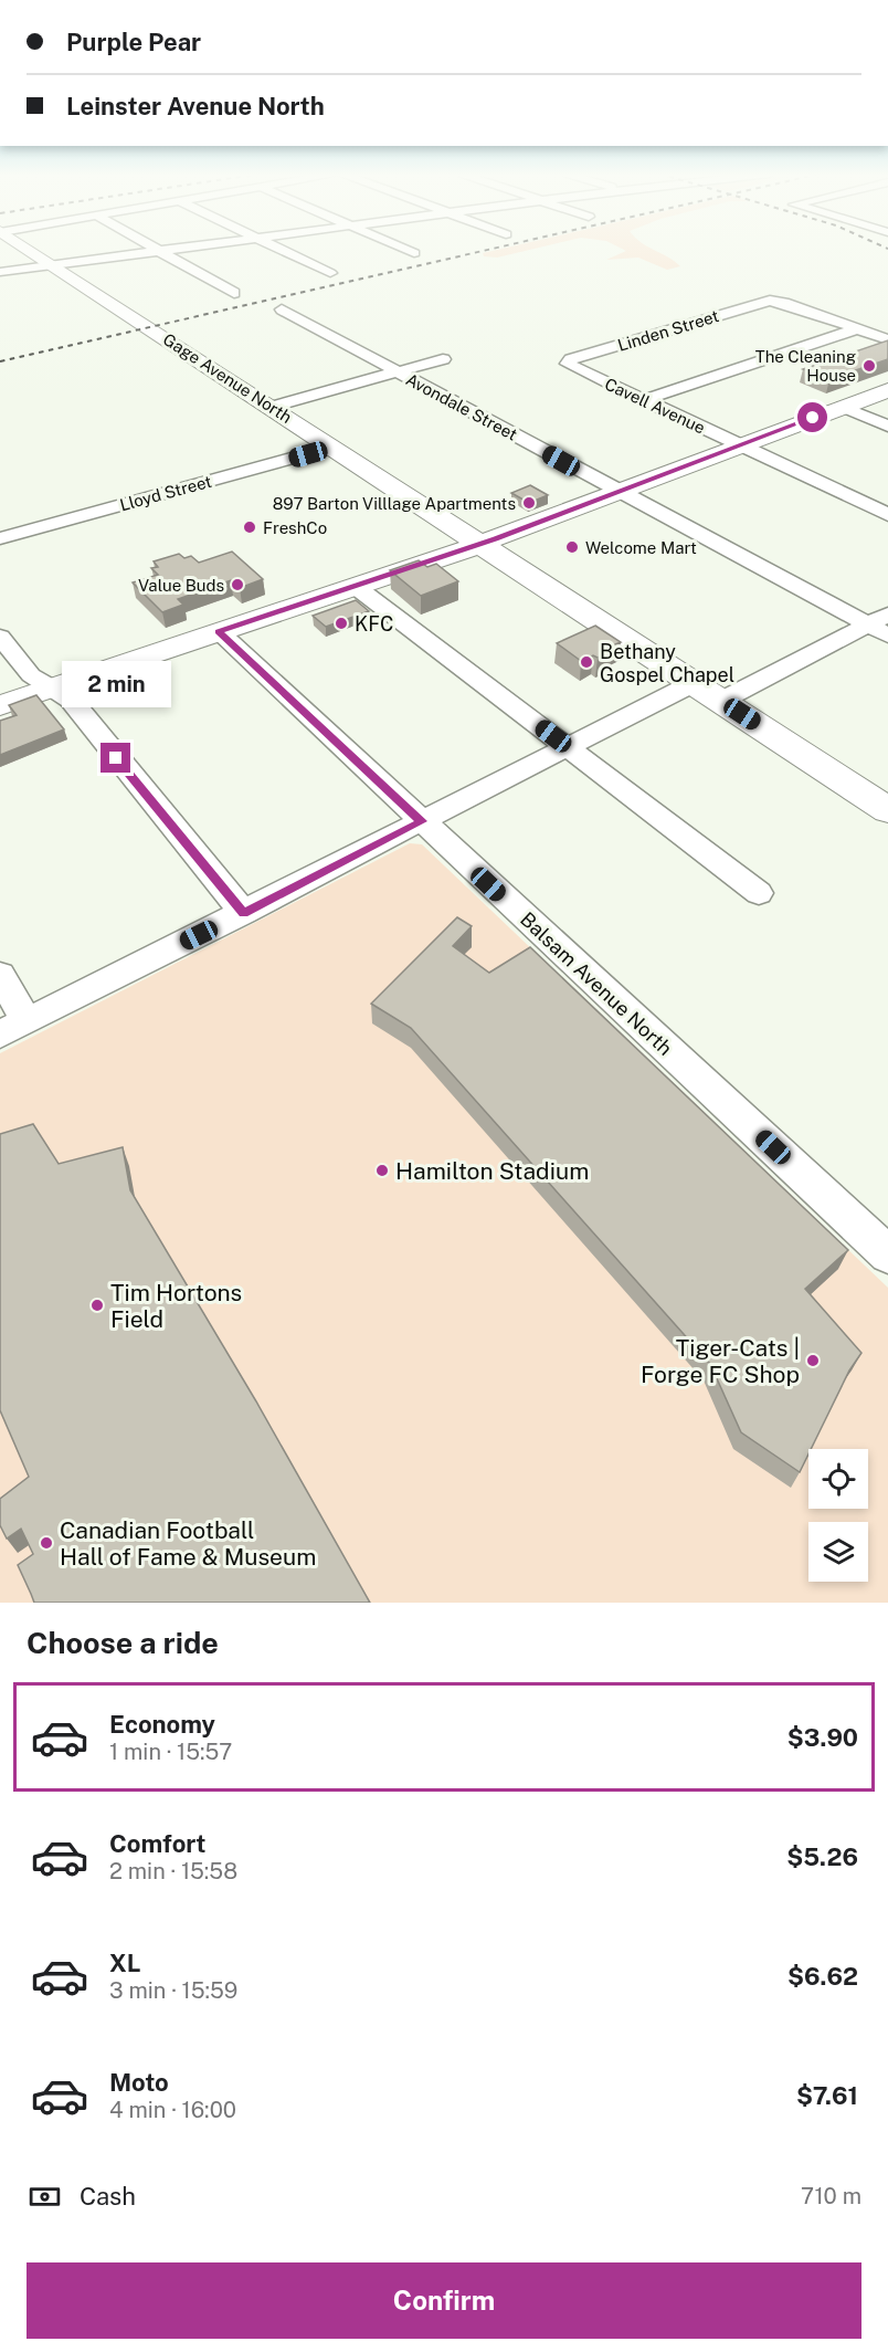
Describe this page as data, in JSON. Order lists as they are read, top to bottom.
{
  "streets": {
    "main road": ["Gage Avenue North"],
    "street": [
      "Linden Street",
      "Cavell Avenue",
      "Avondale Street",
      "Lloyd Street",
      "Balsam Avenue North"
    ]
  },
  "crossings": [
    ["Linden Street", "Cavell Avenue"],
    ["Gage Avenue North", "Lloyd Street"]
  ],
  "places": [
    "The Cleaning House",
    "897 Barton Villlage Apartments",
    "FreshCo",
    "Welcome Mart",
    "Value Buds",
    "KFC",
    "Bethany Gospel Chapel",
    "Hamilton Stadium",
    "Tim Hortons Field",
    "Tiger-Cats | Forge FC Shop",
    "Canadian Football Hall of Fame & Museum"
  ],
  "page": {
    "banner": ["Purple Pear", "Leinster Avenue North"],
    "bubble": "2 min",
    "heading": "Choose a ride",
    "list": [
      {
        "name": "Economy",
        "note": "1 min · 15:57",
        "value": "$3.90"
      },
      {
        "name": "Comfort",
        "note": "2 min · 15:58",
        "value": "$5.26"
      },
      {
        "name": "XL",
        "note": "3 min · 15:59",
        "value": "$6.62"
      },
      {
        "name": "Moto",
        "note": "4 min · 16:00",
        "value": "$7.61"
      }
    ],
    "pay": ["Cash", "710 m"],
    "buttons": "Confirm"
  }
}
